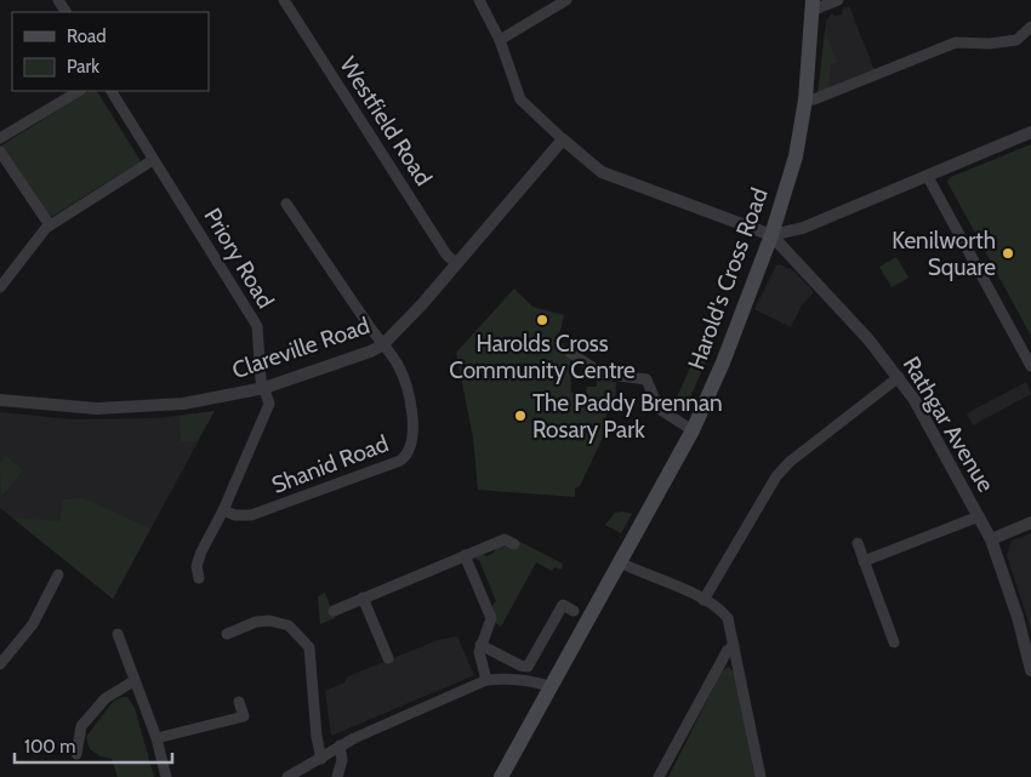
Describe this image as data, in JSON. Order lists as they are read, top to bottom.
{
  "streets": {
    "main road": ["Harold's Cross Road"],
    "street": [
      "Westfield Road",
      "Priory Road",
      "Clareville Road",
      "Rathgar Avenue",
      "Shanid Road"
    ]
  },
  "crossings": [
    ["Westfield Road", "Clareville Road"],
    ["Priory Road", "Clareville Road"],
    ["Priory Road", "Shanid Road"],
    ["Harold's Cross Road", "Rathgar Avenue"],
    ["Clareville Road", "Shanid Road"]
  ],
  "places": ["Kenilworth Square", "Harolds Cross Community Centre", "The Paddy Brennan Rosary Park"],
  "legend": ["Road", "Park"],
  "scale_bar": "100 m"
}
